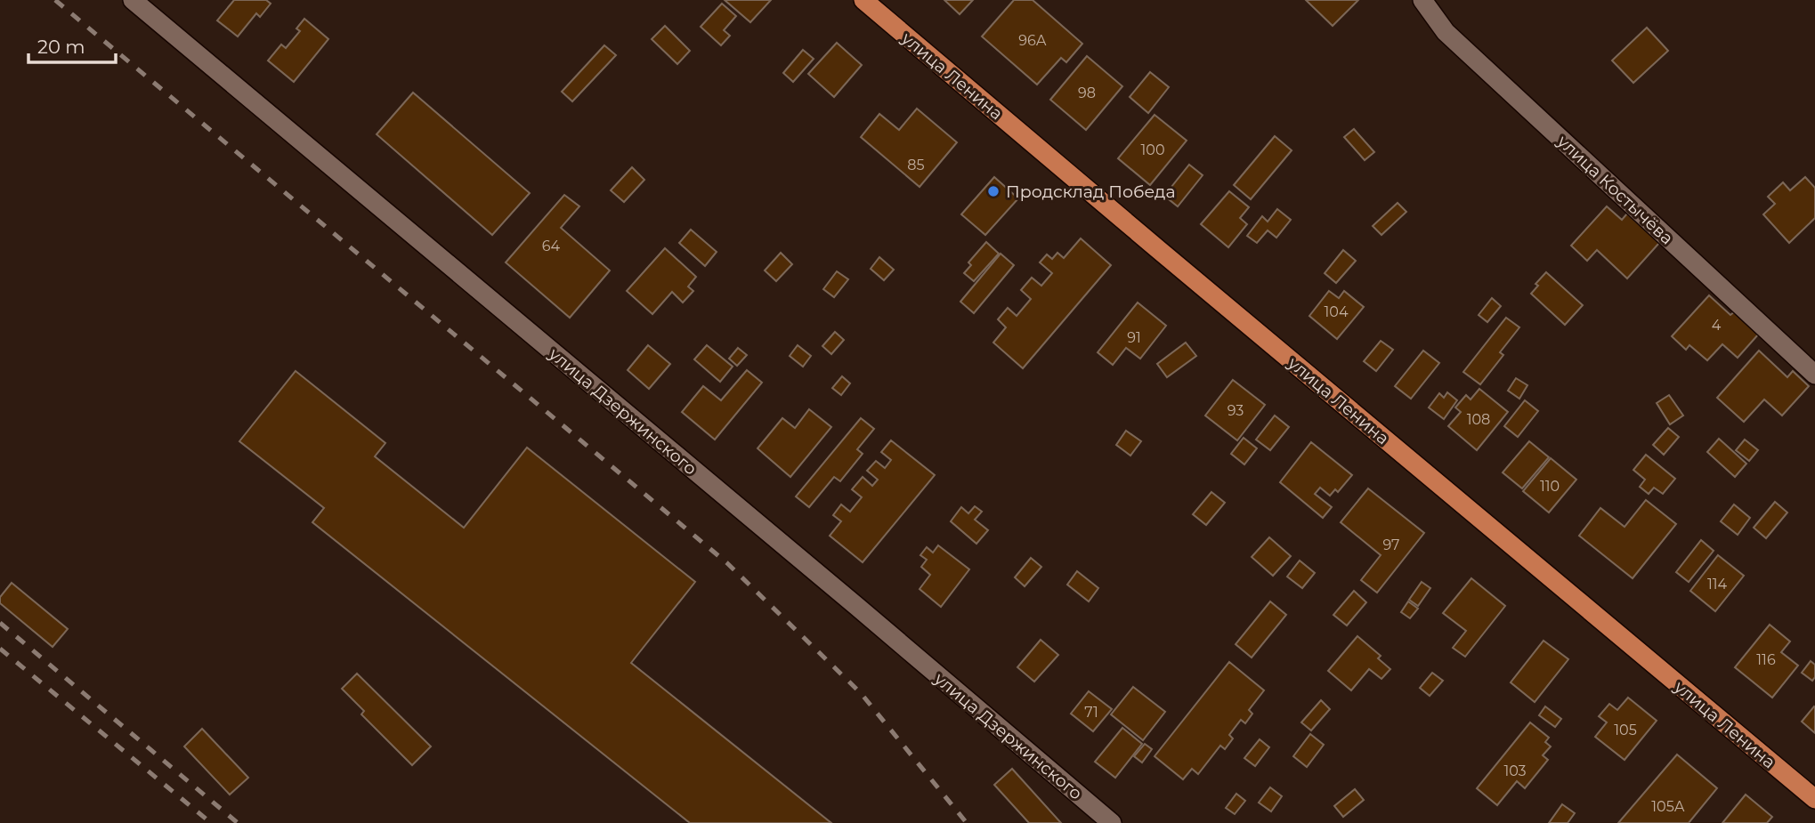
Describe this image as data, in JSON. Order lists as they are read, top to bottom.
{
  "streets": {
    "main road": ["улица Ленина"],
    "street": ["улица Костычёва", "улица Дзержинского"]
  },
  "places": ["Продсклад Победа"],
  "house_numbers": [
    "96А",
    "98",
    "100",
    "85",
    "64",
    "104",
    "4",
    "91",
    "93",
    "108",
    "110",
    "97",
    "114",
    "116",
    "71",
    "105",
    "103",
    "105А"
  ],
  "scale_bar": "20 m"
}
